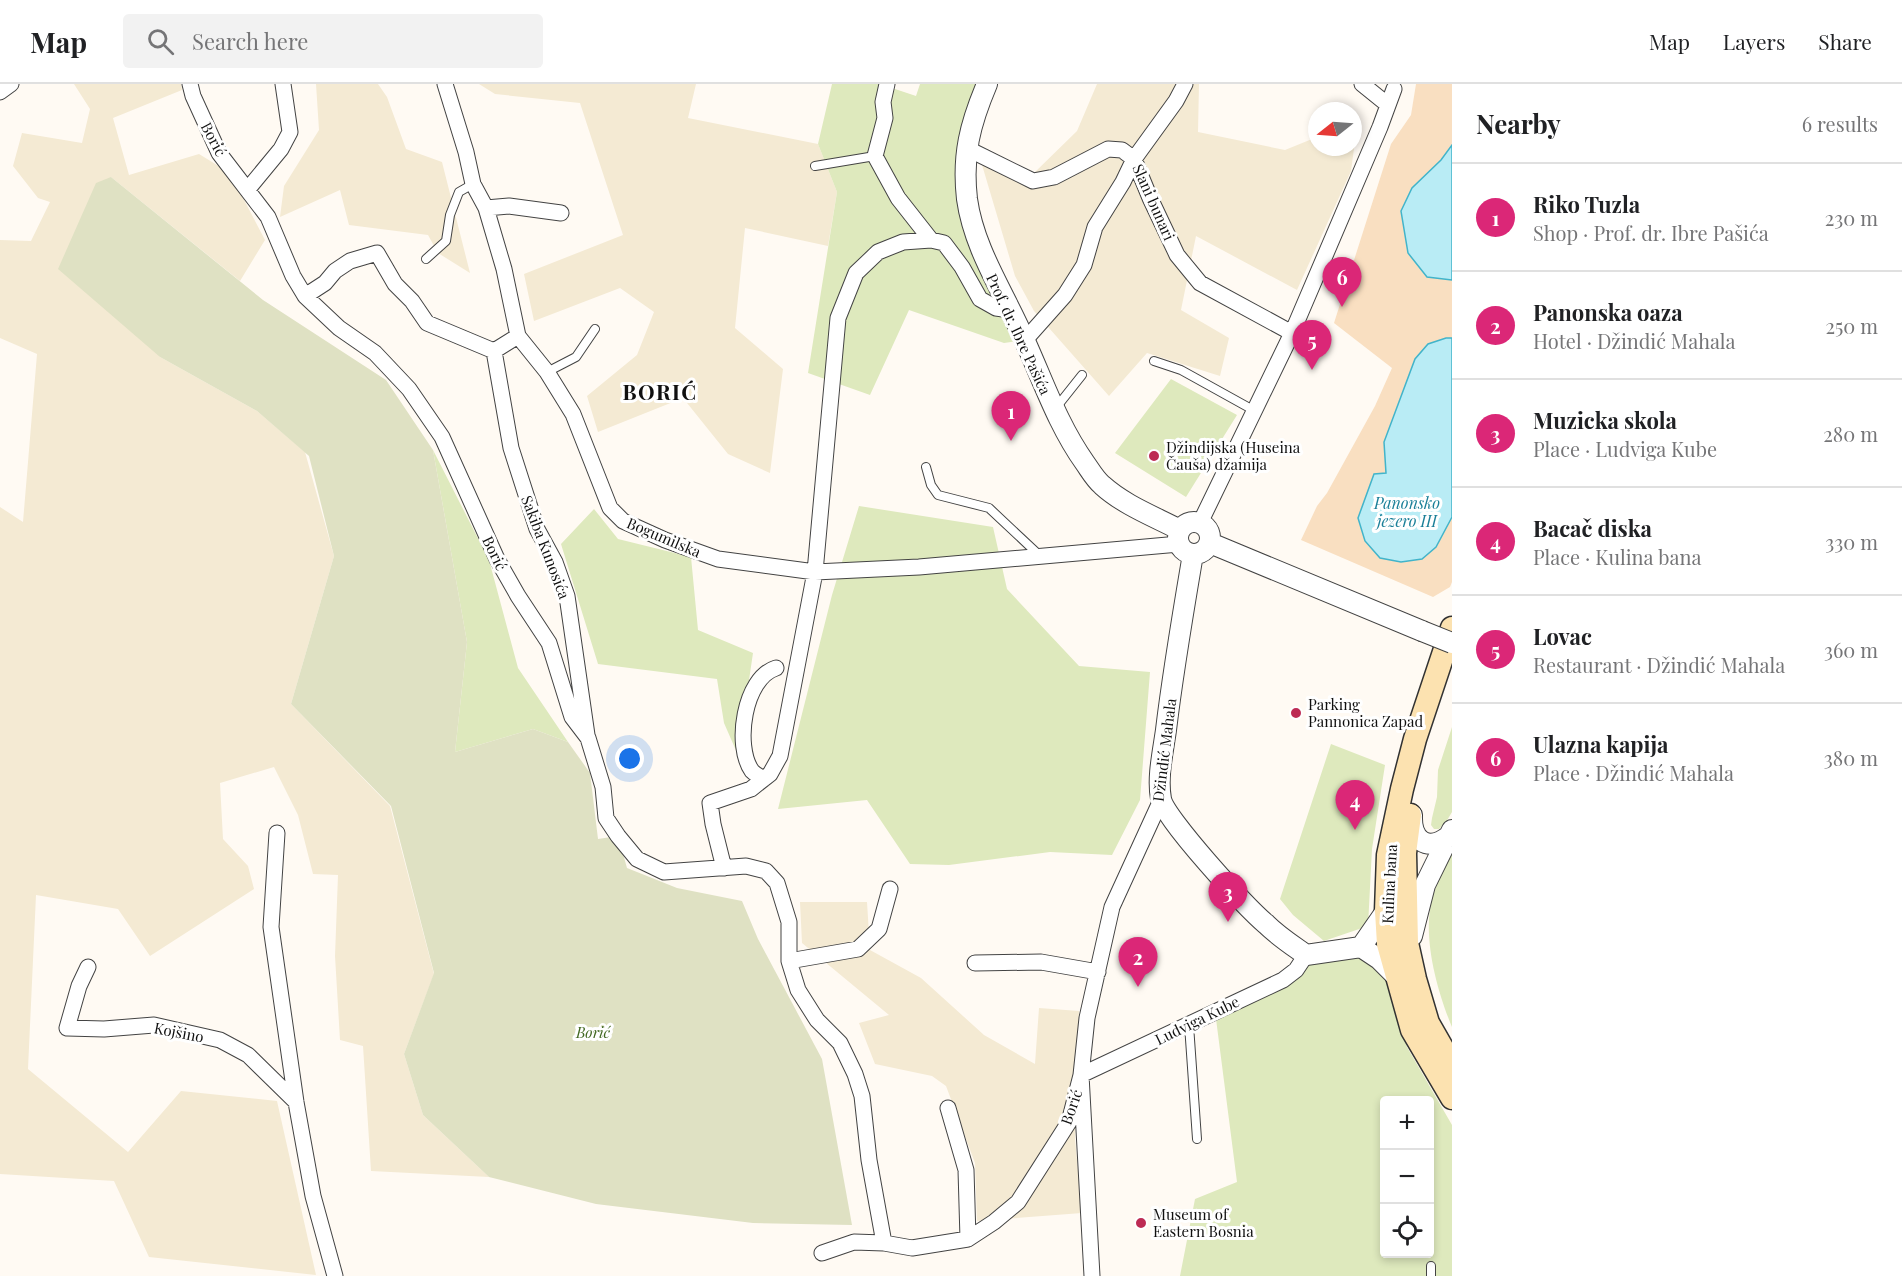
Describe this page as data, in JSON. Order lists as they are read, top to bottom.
{
  "streets": {
    "main road": ["Kulina bana"],
    "street": [
      "Borić",
      "Slani bunari",
      "Prof. dr. Ibre Pašića",
      "Bogumilska",
      "Sakiba Kunosića",
      "Džindić Mahala",
      "Ludviga Kube",
      "Kojšino"
    ]
  },
  "crossings": [
    ["Borić", "Sakiba Kunosića"],
    ["Borić", "Džindić Mahala"],
    ["Borić", "Ludviga Kube"],
    ["Slani bunari", "Prof. dr. Ibre Pašića"],
    ["Prof. dr. Ibre Pašića", "Bogumilska"],
    ["Prof. dr. Ibre Pašića", "Džindić Mahala"],
    ["Bogumilska", "Džindić Mahala"],
    ["Džindić Mahala", "Ludviga Kube"]
  ],
  "districts": ["BORIĆ"],
  "water": ["Panonsko jezero III"],
  "parks": ["Borić"],
  "places": ["Džindijska (Huseina Čauša) džamija", "Parking Pannonica Zapad", "Museum of Eastern Bosnia"],
  "north": "left",
  "page": {
    "header": "Map",
    "search": "Search here",
    "nav": ["Map", "Layers", "Share"],
    "heading": ["Nearby", "6 results"],
    "list": [
      {
        "mark": "1",
        "name": "Riko Tuzla",
        "note": "Shop · Prof. dr. Ibre Pašića",
        "value": "230 m"
      },
      {
        "mark": "2",
        "name": "Panonska oaza",
        "note": "Hotel · Džindić Mahala",
        "value": "250 m"
      },
      {
        "mark": "3",
        "name": "Muzicka skola",
        "note": "Place · Ludviga Kube",
        "value": "280 m"
      },
      {
        "mark": "4",
        "name": "Bacač diska",
        "note": "Place · Kulina bana",
        "value": "330 m"
      },
      {
        "mark": "5",
        "name": "Lovac",
        "note": "Restaurant · Džindić Mahala",
        "value": "360 m"
      },
      {
        "mark": "6",
        "name": "Ulazna kapija",
        "note": "Place · Džindić Mahala",
        "value": "380 m"
      }
    ],
    "pins": [
      "6",
      "5",
      "1",
      "4",
      "3",
      "2"
    ],
    "map_buttons": ["+", "−"]
  }
}
